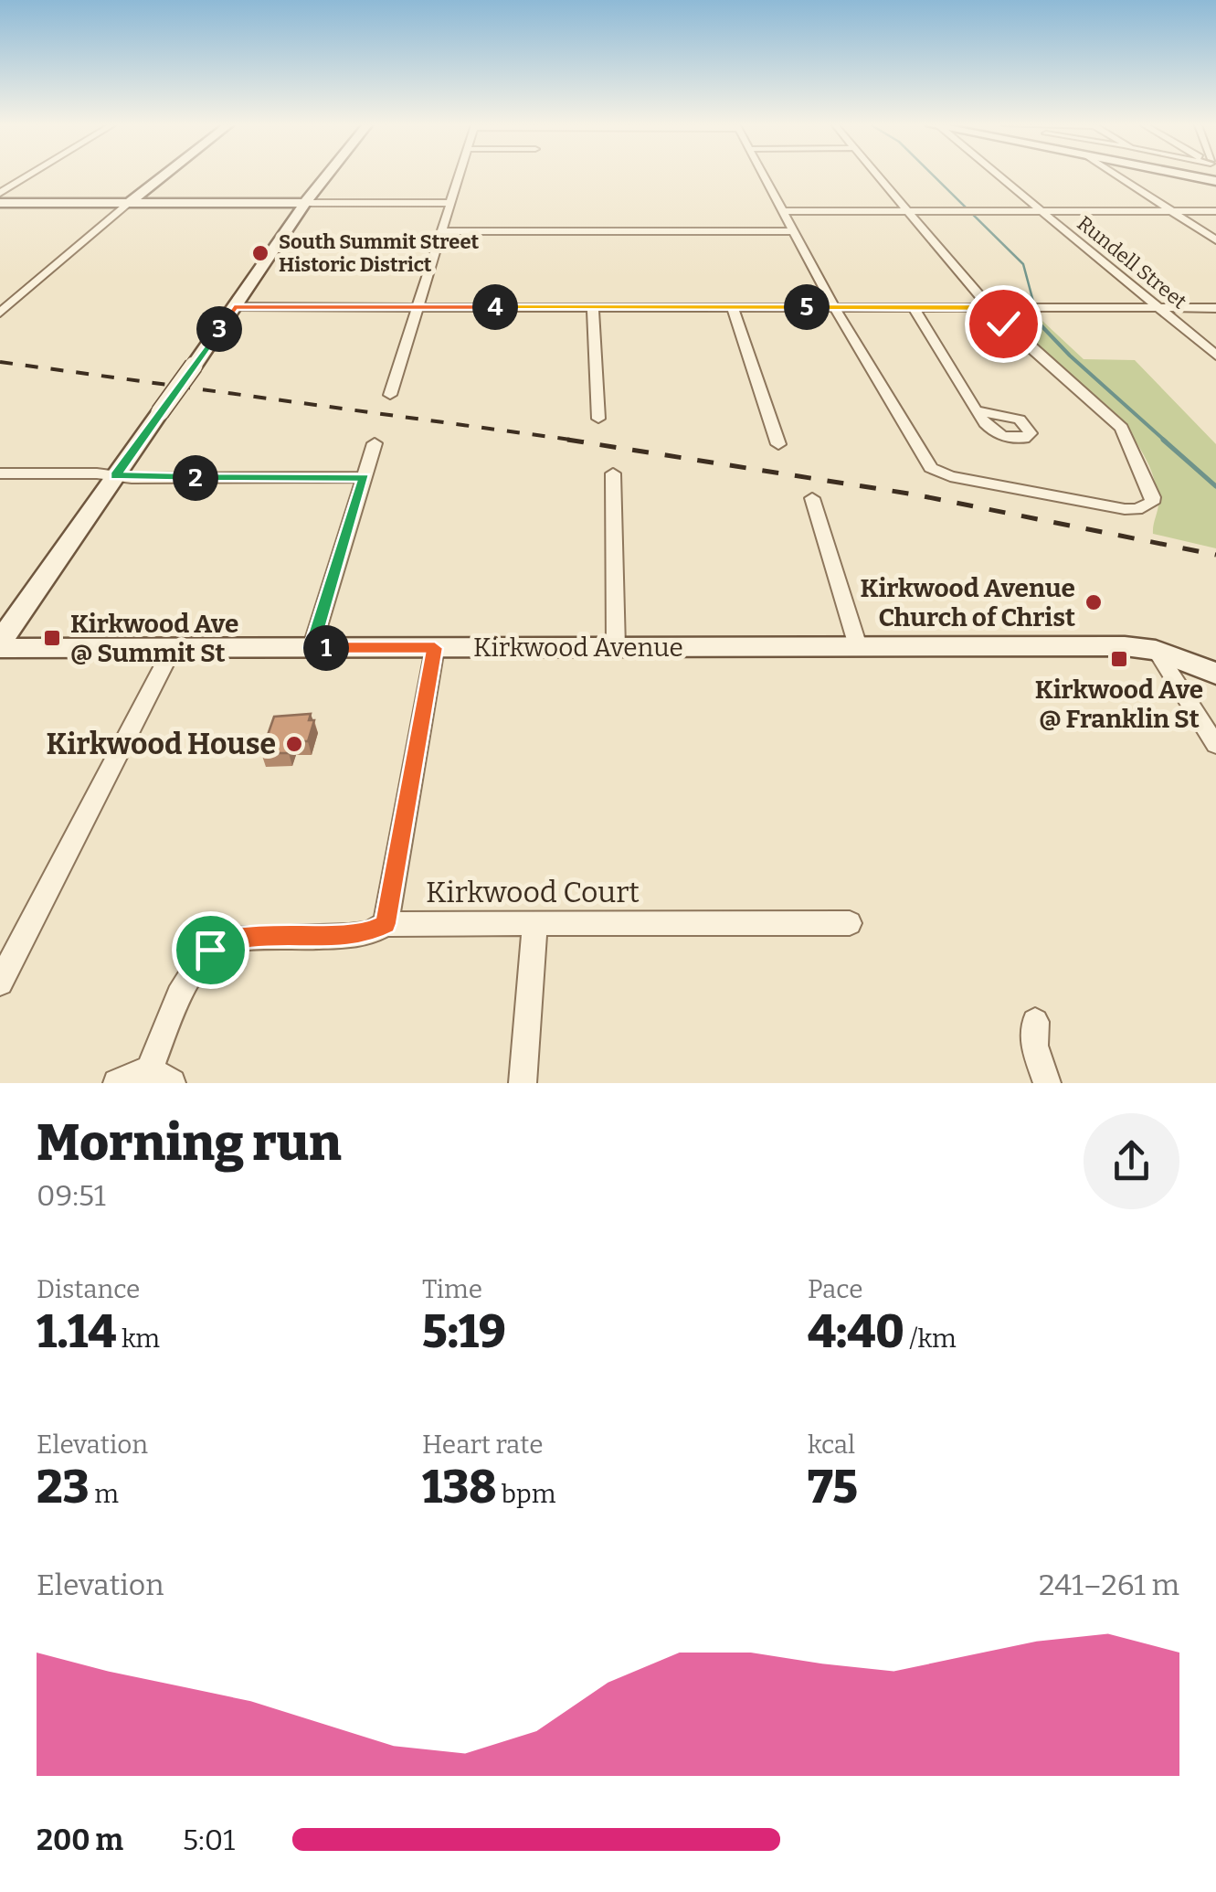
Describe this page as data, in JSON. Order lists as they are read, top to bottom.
{
  "streets": {
    "street": ["Rundell Street", "Kirkwood Avenue", "Kirkwood Court"]
  },
  "crossings": [
    ["Kirkwood Avenue", "Kirkwood Court"]
  ],
  "places": {
    "other": ["South Summit Street Historic District", "Kirkwood Avenue Church of Christ", "Kirkwood House"],
    "transit": ["Kirkwood Ave @ Summit St", "Kirkwood Ave @ Franklin St"]
  },
  "page": {
    "pins": [
      "4",
      "5",
      "3",
      "2",
      "1"
    ],
    "heading": ["Morning run", "09:51"],
    "stats": [
      ["Distance", "1.14 km"],
      ["Time", "5:19"],
      ["Pace", "4:40 /km"],
      ["Elevation", "23 m"],
      ["Heart rate", "138 bpm"],
      ["kcal", "75"]
    ],
    "chart": ["Elevation", "241–261 m"],
    "list": [
      {
        "name": "200 m",
        "note": "5:01"
      }
    ]
  }
}
